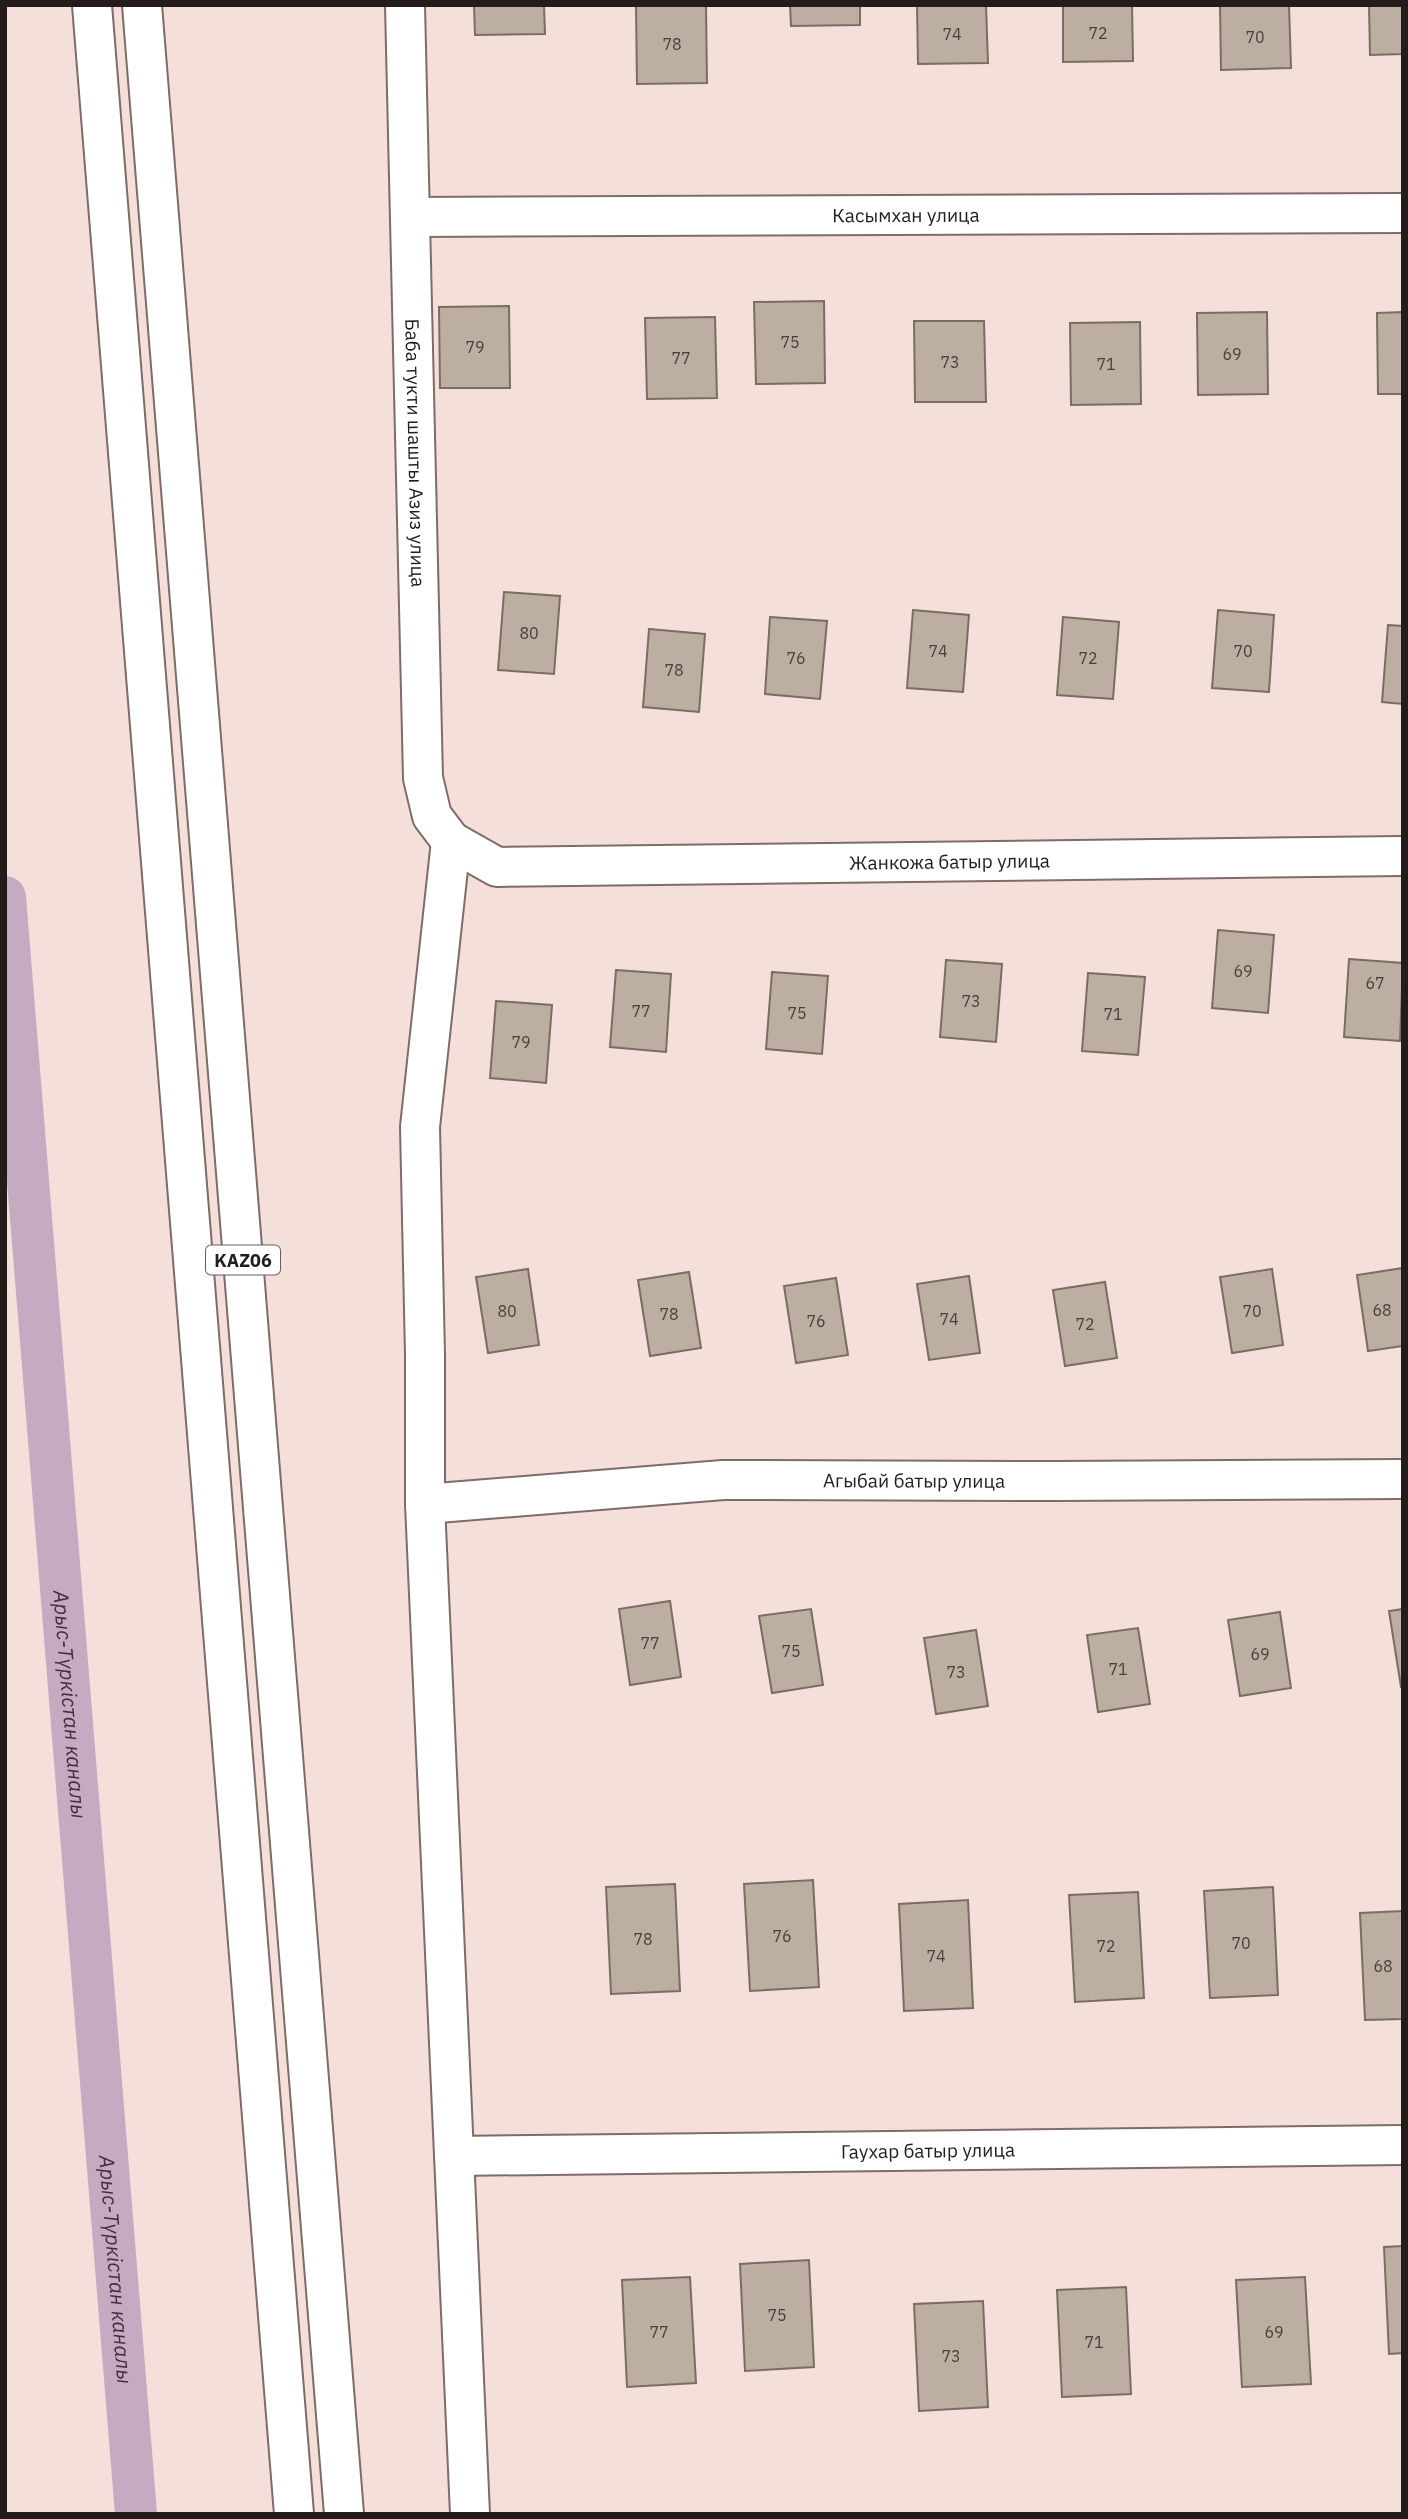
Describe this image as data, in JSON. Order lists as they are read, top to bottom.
{
  "streets": {
    "main road": [
      "Касымхан улица",
      "Баба тукти шашты Азиз улица",
      "Жанкожа батыр улица",
      "KАZ06",
      "Агыбай батыр улица",
      "Гаухар батыр улица"
    ]
  },
  "crossings": [
    ["Касымхан улица", "Баба тукти шашты Азиз улица"],
    ["Баба тукти шашты Азиз улица", "Жанкожа батыр улица"]
  ],
  "water": ["Арыс-Түркістан каналы"],
  "house_numbers": [
    "72",
    "74",
    "70",
    "78",
    "75",
    "79",
    "69",
    "77",
    "73",
    "71",
    "80",
    "74",
    "70",
    "76",
    "72",
    "78",
    "69",
    "67",
    "73",
    "77",
    "75",
    "71",
    "79",
    "68",
    "80",
    "70",
    "78",
    "74",
    "76",
    "72",
    "77",
    "75",
    "69",
    "71",
    "73",
    "76",
    "78",
    "70",
    "72",
    "74",
    "68",
    "75",
    "77",
    "69",
    "71",
    "73"
  ]
}
